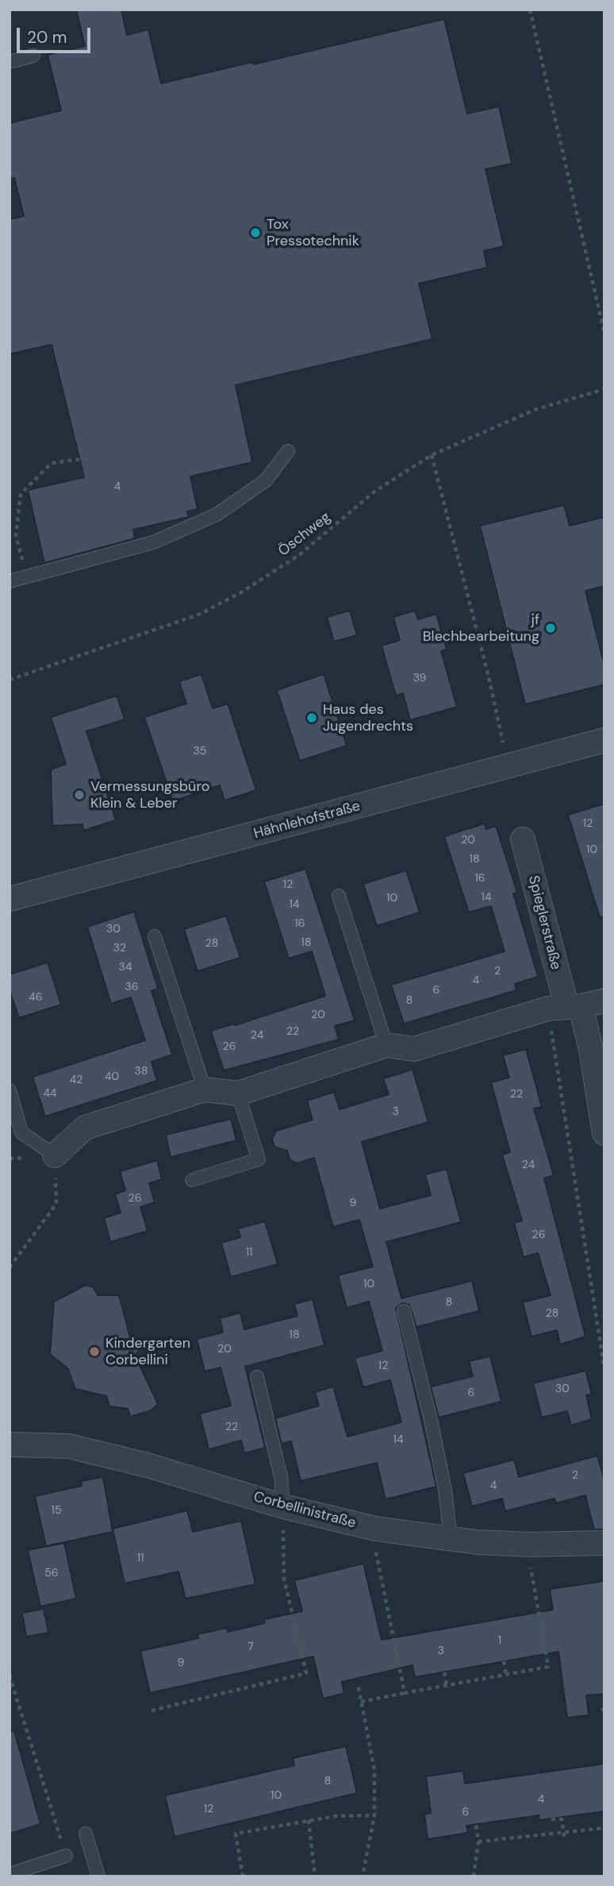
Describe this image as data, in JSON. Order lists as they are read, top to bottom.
{
  "streets": {
    "street": ["Hähnlehofstraße", "Spieglerstraße", "Corbellinistraße"],
    "path": ["Öschweg"]
  },
  "places": [
    "Tox Pressotechnik",
    "jf Blechbearbeitung",
    "Haus des Jugendrechts",
    "Vermessungsbüro Klein & Leber",
    "Kindergarten Corbellini"
  ],
  "house_numbers": [
    "4",
    "39",
    "35",
    "12",
    "20",
    "10",
    "18",
    "16",
    "12",
    "14",
    "10",
    "14",
    "16",
    "30",
    "18",
    "28",
    "32",
    "34",
    "2",
    "4",
    "36",
    "6",
    "46",
    "8",
    "20",
    "22",
    "24",
    "26",
    "38",
    "40",
    "42",
    "44",
    "22",
    "3",
    "24",
    "26",
    "9",
    "26",
    "11",
    "10",
    "8",
    "28",
    "18",
    "20",
    "12",
    "30",
    "6",
    "22",
    "14",
    "2",
    "4",
    "15",
    "11",
    "56",
    "1",
    "7",
    "3",
    "9",
    "8",
    "10",
    "4",
    "12",
    "6"
  ],
  "scale_bar": "20 m"
}
